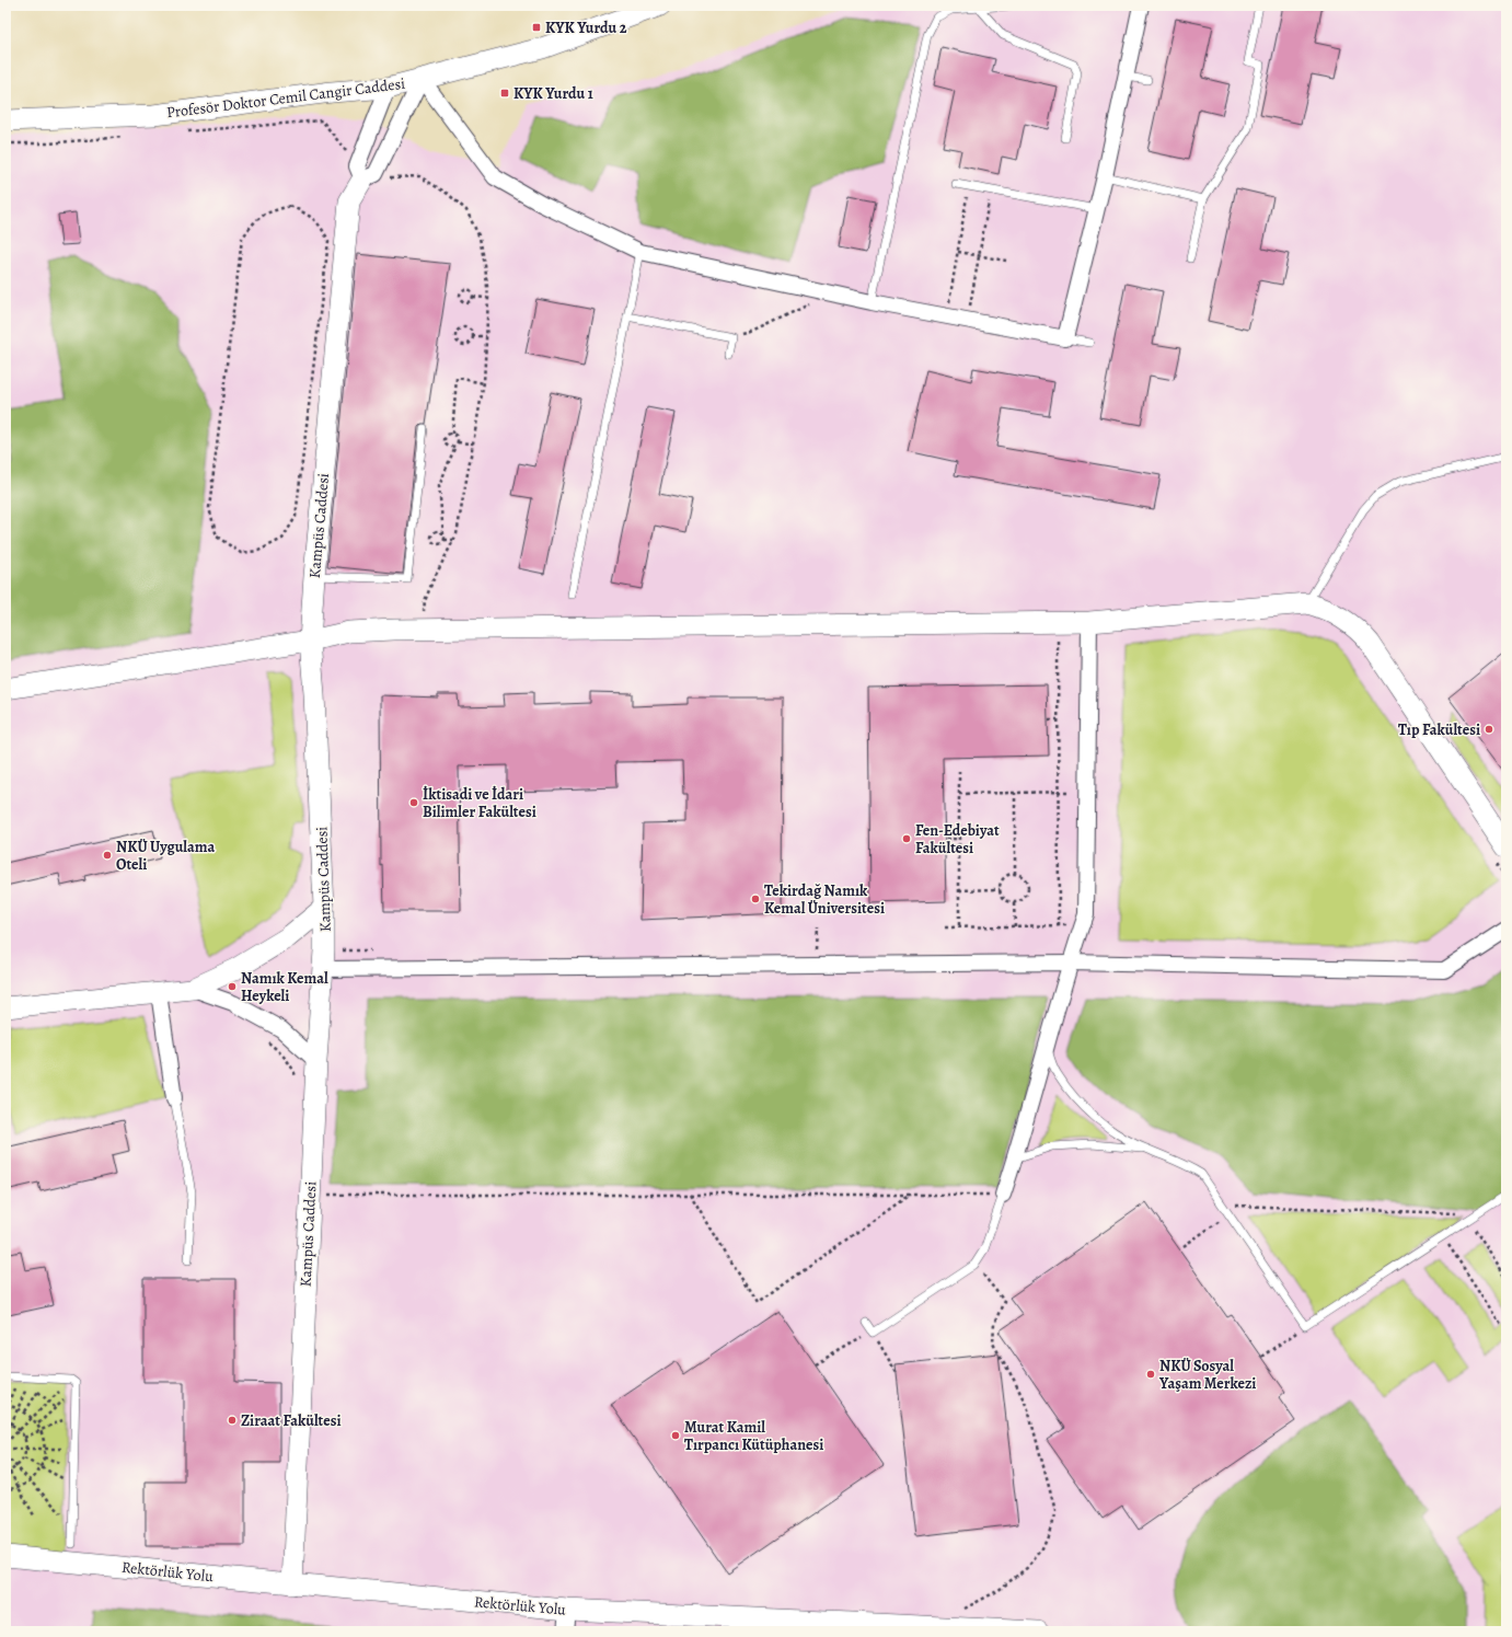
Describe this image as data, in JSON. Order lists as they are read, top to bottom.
{
  "streets": {
    "street": ["Profesör Doktor Cemil Cangir Caddesi", "Kampüs Caddesi", "Rektörlük Yolu"]
  },
  "crossings": [
    ["Kampüs Caddesi", "Rektörlük Yolu"]
  ],
  "places": {
    "transit": ["KYK Yurdu 2", "KYK Yurdu 1"],
    "other": [
      "Tıp Fakültesi",
      "İktisadi ve İdari Bilimler Fakültesi",
      "Fen-Edebiyat Fakültesi",
      "NKÜ Uygulama Oteli",
      "Tekirdağ Namık Kemal Üniversitesi",
      "Namık Kemal Heykeli",
      "NKÜ Sosyal Yaşam Merkezi",
      "Ziraat Fakültesi",
      "Murat Kamil Tırpancı Kütüphanesi"
    ]
  }
}
